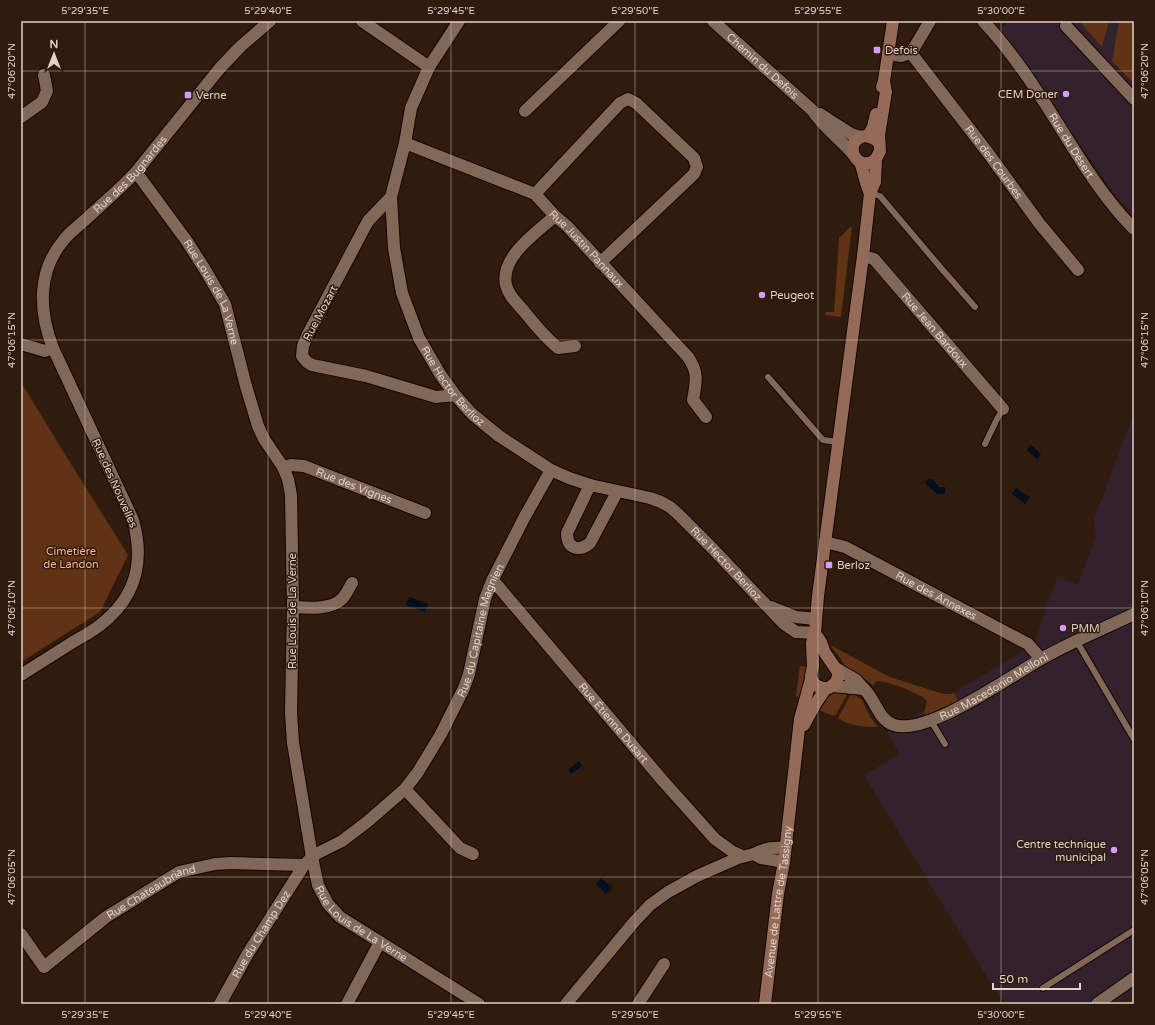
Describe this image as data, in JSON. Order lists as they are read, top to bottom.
{
  "streets": {
    "main road": ["Avenue de Lattre de Tassigny"],
    "street": [
      "Chemin du Defois",
      "Rue du Désert",
      "Rue des Courbes",
      "Rue des Bugnardes",
      "Rue Justin Pannaux",
      "Rue Louis de La Verne",
      "Rue Mozart",
      "Rue Jean Bardoux",
      "Rue Hector Berlioz",
      "Rue des Nouvelles",
      "Rue des Vignes",
      "Rue des Annexes",
      "Rue du Capitaine Magnien",
      "Rue Macedonio Melloni",
      "Rue Étienne Dusart",
      "Rue Chateaubriand",
      "Rue du Champ Dez"
    ]
  },
  "crossings": [
    ["Rue des Bugnardes", "Rue Louis de La Verne"],
    ["Rue des Bugnardes", "Rue des Nouvelles"],
    ["Rue Justin Pannaux", "Rue Hector Berlioz"],
    ["Rue Louis de La Verne", "Rue des Vignes"],
    ["Rue Louis de La Verne", "Rue du Capitaine Magnien"],
    ["Rue Louis de La Verne", "Rue Chateaubriand"],
    ["Rue Louis de La Verne", "Rue du Champ Dez"],
    ["Rue Mozart", "Rue Hector Berlioz"],
    ["Rue Hector Berlioz", "Rue du Capitaine Magnien"],
    ["Rue des Annexes", "Rue Macedonio Melloni"],
    ["Rue du Capitaine Magnien", "Rue Étienne Dusart"],
    ["Rue du Capitaine Magnien", "Rue Chateaubriand"],
    ["Rue du Capitaine Magnien", "Rue du Champ Dez"],
    ["Rue Macedonio Melloni", "Avenue de Lattre de Tassigny"],
    ["Rue Étienne Dusart", "Avenue de Lattre de Tassigny"],
    ["Rue Chateaubriand", "Rue du Champ Dez"]
  ],
  "parks": ["Cimetière de Landon"],
  "places": {
    "transit": ["Defois", "Verne", "Berloz"],
    "other": [
      "CEM Doner",
      "Peugeot",
      "PMM",
      "Centre technique municipal"
    ]
  },
  "scale_bar": "50 m",
  "north": "top",
  "coordinates": [
    "5°29'35\"E",
    "5°29'40\"E",
    "5°29'45\"E",
    "5°29'50\"E",
    "5°29'55\"E",
    "5°30'00\"E",
    "47°06'20\"N",
    "47°06'15\"N",
    "47°06'10\"N",
    "47°06'05\"N"
  ]
}
